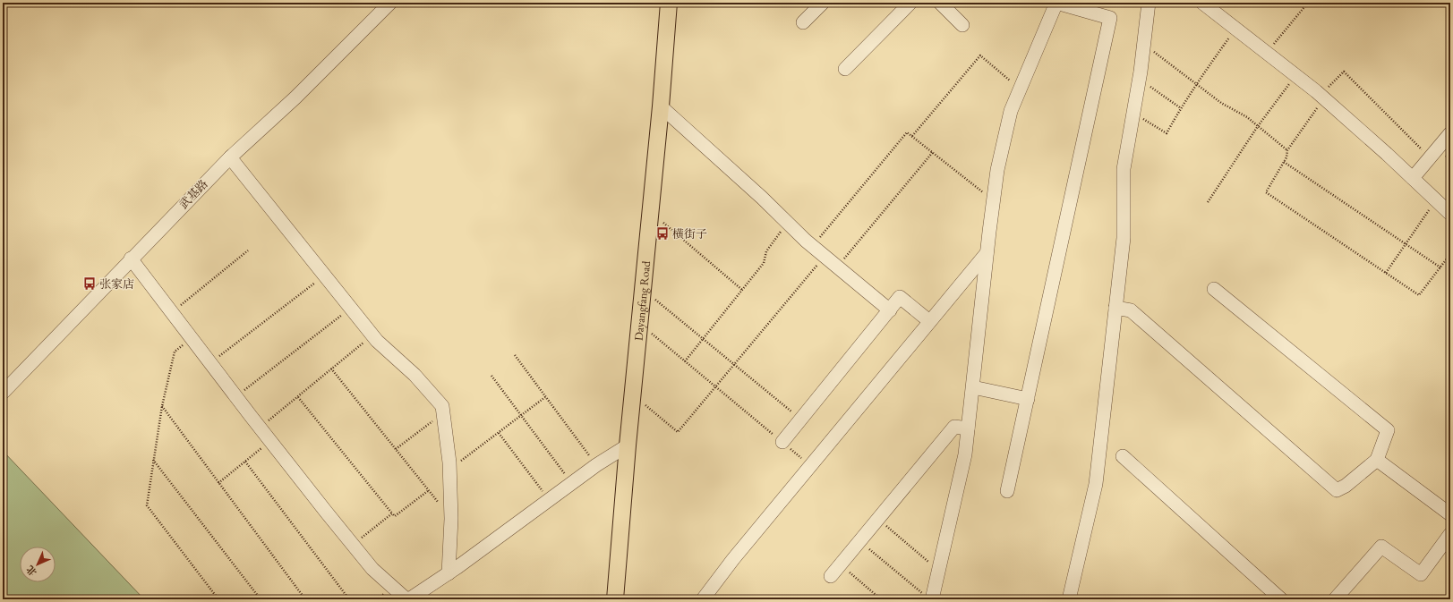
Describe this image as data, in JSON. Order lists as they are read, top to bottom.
{
  "streets": {
    "main road": ["Dayangfang Road"],
    "street": ["武基路"]
  },
  "places": {
    "bus stop": ["横街子", "张家店"]
  },
  "north": "bottom left"
}
